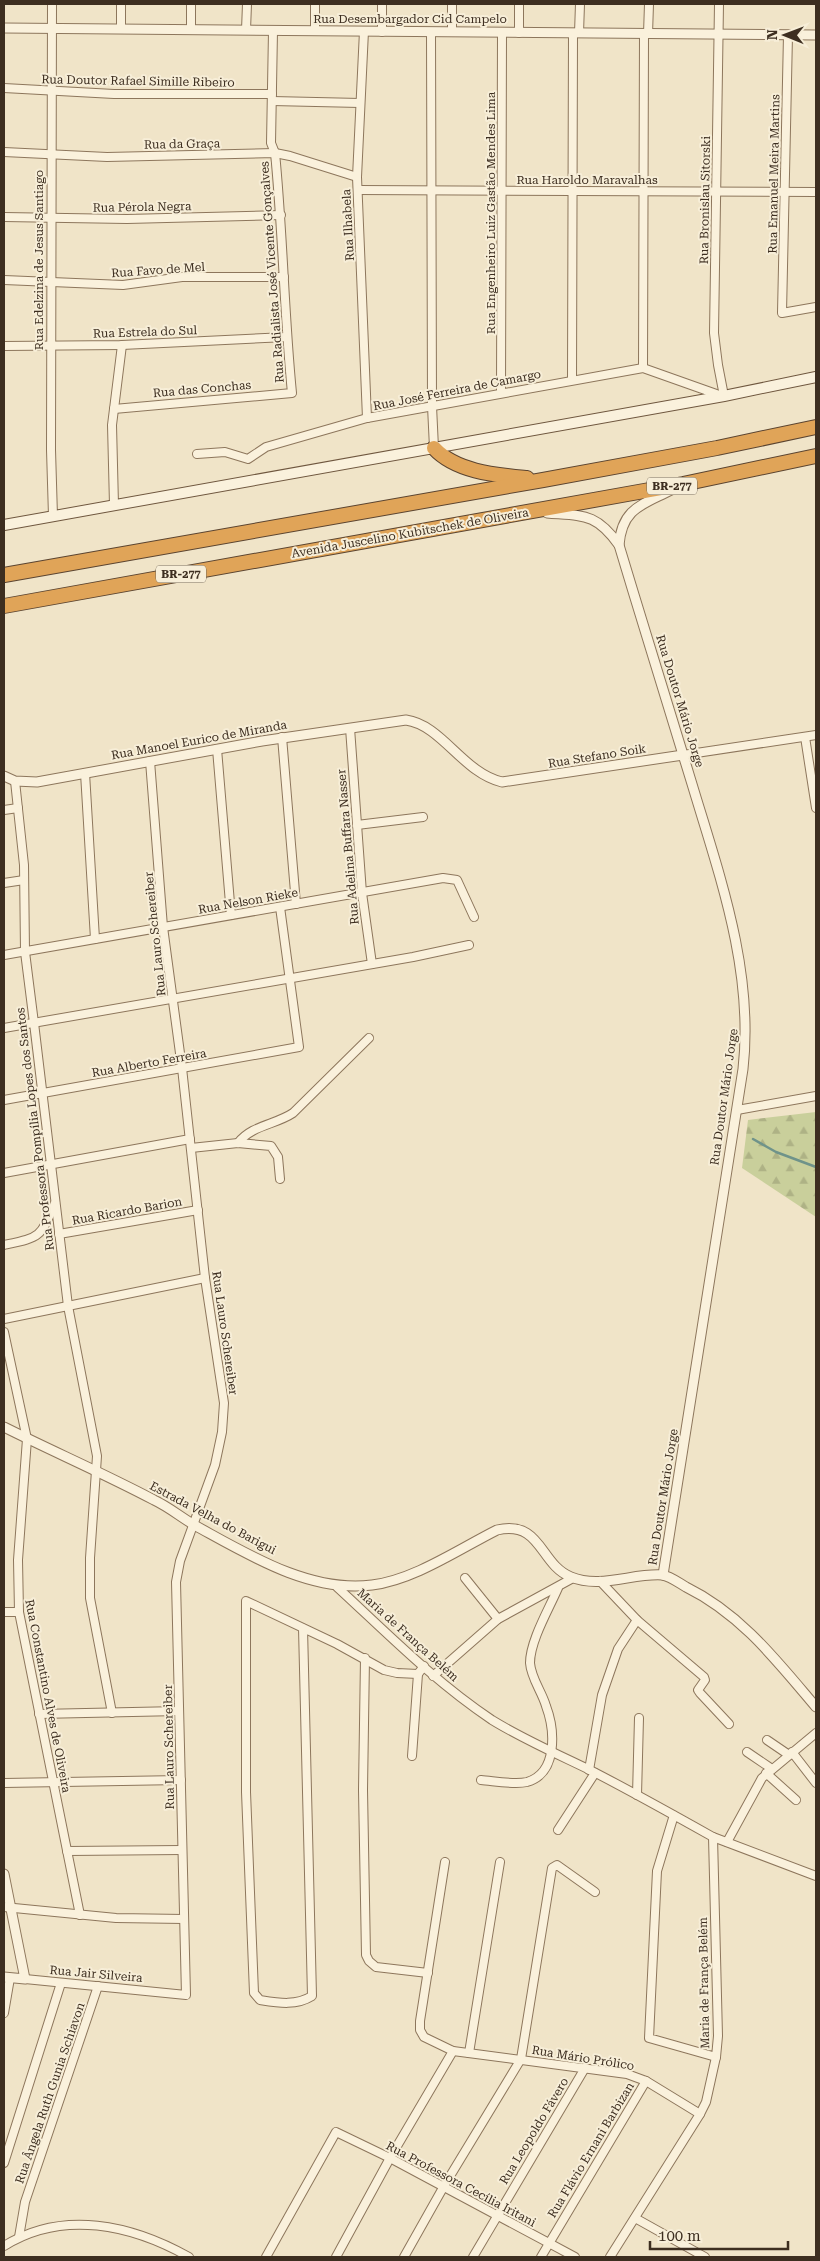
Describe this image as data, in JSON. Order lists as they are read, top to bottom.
{
  "streets": {
    "highway": ["BR-277", "Avenida Juscelino Kubitschek de Oliveira"],
    "street": [
      "Rua Desembargador Cid Campelo",
      "Rua Doutor Rafael Simille Ribeiro",
      "Rua da Graça",
      "Rua Emanuel Meira Martins",
      "Rua Haroldo Maravalhas",
      "Rua Bronislau Sitorski",
      "Rua Pérola Negra",
      "Rua Engenheiro Luiz Gastão Mendes Lima",
      "Rua Ilhabela",
      "Rua Edelzina de Jesus Santiago",
      "Rua Favo de Mel",
      "Rua Radialista José Vicente Gonçalves",
      "Rua Estrela do Sul",
      "Rua das Conchas",
      "Rua José Ferreira de Camargo",
      "Rua Doutor Mário Jorge",
      "Rua Manoel Eurico de Miranda",
      "Rua Stefano Soik",
      "Rua Adelina Buffara Nasser",
      "Rua Nelson Rieke",
      "Rua Lauro Schereiber",
      "Rua Alberto Ferreira",
      "Rua Professora Pompília Lopes dos Santos",
      "Rua Ricardo Barion",
      "Estrada Velha do Barigui",
      "Maria de França Belém",
      "Rua Constantino Alves de Oliveira",
      "Rua Jair Silveira",
      "Rua Mário Prólico",
      "Rua Ângela Ruth Gunia Schiavon",
      "Rua Leopoldo Fávero",
      "Rua Flávio Ernani Barbizan",
      "Rua Professora Cecília Iritani"
    ]
  },
  "crossings": [
    ["Rua Desembargador Cid Campelo", "Rua Emanuel Meira Martins"],
    ["Rua Desembargador Cid Campelo", "Rua Bronislau Sitorski"],
    ["Rua Desembargador Cid Campelo", "Rua Engenheiro Luiz Gastão Mendes Lima"],
    ["Rua Desembargador Cid Campelo", "Rua Ilhabela"],
    ["Rua Desembargador Cid Campelo", "Rua Edelzina de Jesus Santiago"],
    ["Rua Desembargador Cid Campelo", "Rua Radialista José Vicente Gonçalves"],
    ["Rua Doutor Rafael Simille Ribeiro", "Rua Ilhabela"],
    ["Rua Doutor Rafael Simille Ribeiro", "Rua Edelzina de Jesus Santiago"],
    ["Rua Doutor Rafael Simille Ribeiro", "Rua Radialista José Vicente Gonçalves"],
    ["Rua da Graça", "Rua Ilhabela"],
    ["Rua da Graça", "Rua Edelzina de Jesus Santiago"],
    ["Rua da Graça", "Rua Radialista José Vicente Gonçalves"],
    ["Rua Emanuel Meira Martins", "Rua Haroldo Maravalhas"],
    ["Rua Haroldo Maravalhas", "Rua Bronislau Sitorski"],
    ["Rua Haroldo Maravalhas", "Rua Engenheiro Luiz Gastão Mendes Lima"],
    ["Rua Haroldo Maravalhas", "Rua Ilhabela"],
    ["Rua Bronislau Sitorski", "Rua José Ferreira de Camargo"],
    ["Rua Pérola Negra", "Rua Edelzina de Jesus Santiago"],
    ["Rua Pérola Negra", "Rua Radialista José Vicente Gonçalves"],
    ["Rua Engenheiro Luiz Gastão Mendes Lima", "Rua José Ferreira de Camargo"],
    ["Rua Ilhabela", "Rua José Ferreira de Camargo"],
    ["Rua Edelzina de Jesus Santiago", "Rua Favo de Mel"],
    ["Rua Edelzina de Jesus Santiago", "Rua Estrela do Sul"],
    ["Rua Favo de Mel", "Rua Radialista José Vicente Gonçalves"],
    ["Rua Radialista José Vicente Gonçalves", "Rua Estrela do Sul"],
    ["Rua Radialista José Vicente Gonçalves", "Rua das Conchas"],
    ["Avenida Juscelino Kubitschek de Oliveira", "Rua Doutor Mário Jorge"],
    ["Rua Doutor Mário Jorge", "Rua Stefano Soik"],
    ["Rua Manoel Eurico de Miranda", "Rua Stefano Soik"],
    ["Rua Manoel Eurico de Miranda", "Rua Adelina Buffara Nasser"],
    ["Rua Manoel Eurico de Miranda", "Rua Lauro Schereiber"],
    ["Rua Manoel Eurico de Miranda", "Rua Professora Pompília Lopes dos Santos"],
    ["Rua Adelina Buffara Nasser", "Rua Nelson Rieke"],
    ["Rua Nelson Rieke", "Rua Lauro Schereiber"],
    ["Rua Nelson Rieke", "Rua Professora Pompília Lopes dos Santos"],
    ["Rua Lauro Schereiber", "Rua Alberto Ferreira"],
    ["Rua Lauro Schereiber", "Rua Ricardo Barion"],
    ["Rua Lauro Schereiber", "Estrada Velha do Barigui"],
    ["Rua Lauro Schereiber", "Rua Jair Silveira"],
    ["Rua Alberto Ferreira", "Rua Professora Pompília Lopes dos Santos"],
    ["Rua Professora Pompília Lopes dos Santos", "Rua Ricardo Barion"],
    ["Rua Professora Pompília Lopes dos Santos", "Estrada Velha do Barigui"],
    ["Estrada Velha do Barigui", "Maria de França Belém"],
    ["Estrada Velha do Barigui", "Rua Constantino Alves de Oliveira"],
    ["Rua Jair Silveira", "Rua Ângela Ruth Gunia Schiavon"],
    ["Rua Mário Prólico", "Rua Leopoldo Fávero"],
    ["Rua Mário Prólico", "Rua Flávio Ernani Barbizan"],
    ["Rua Leopoldo Fávero", "Rua Professora Cecília Iritani"],
    ["Rua Flávio Ernani Barbizan", "Rua Professora Cecília Iritani"]
  ],
  "scale_bar": "100 m",
  "north": "left"
}
